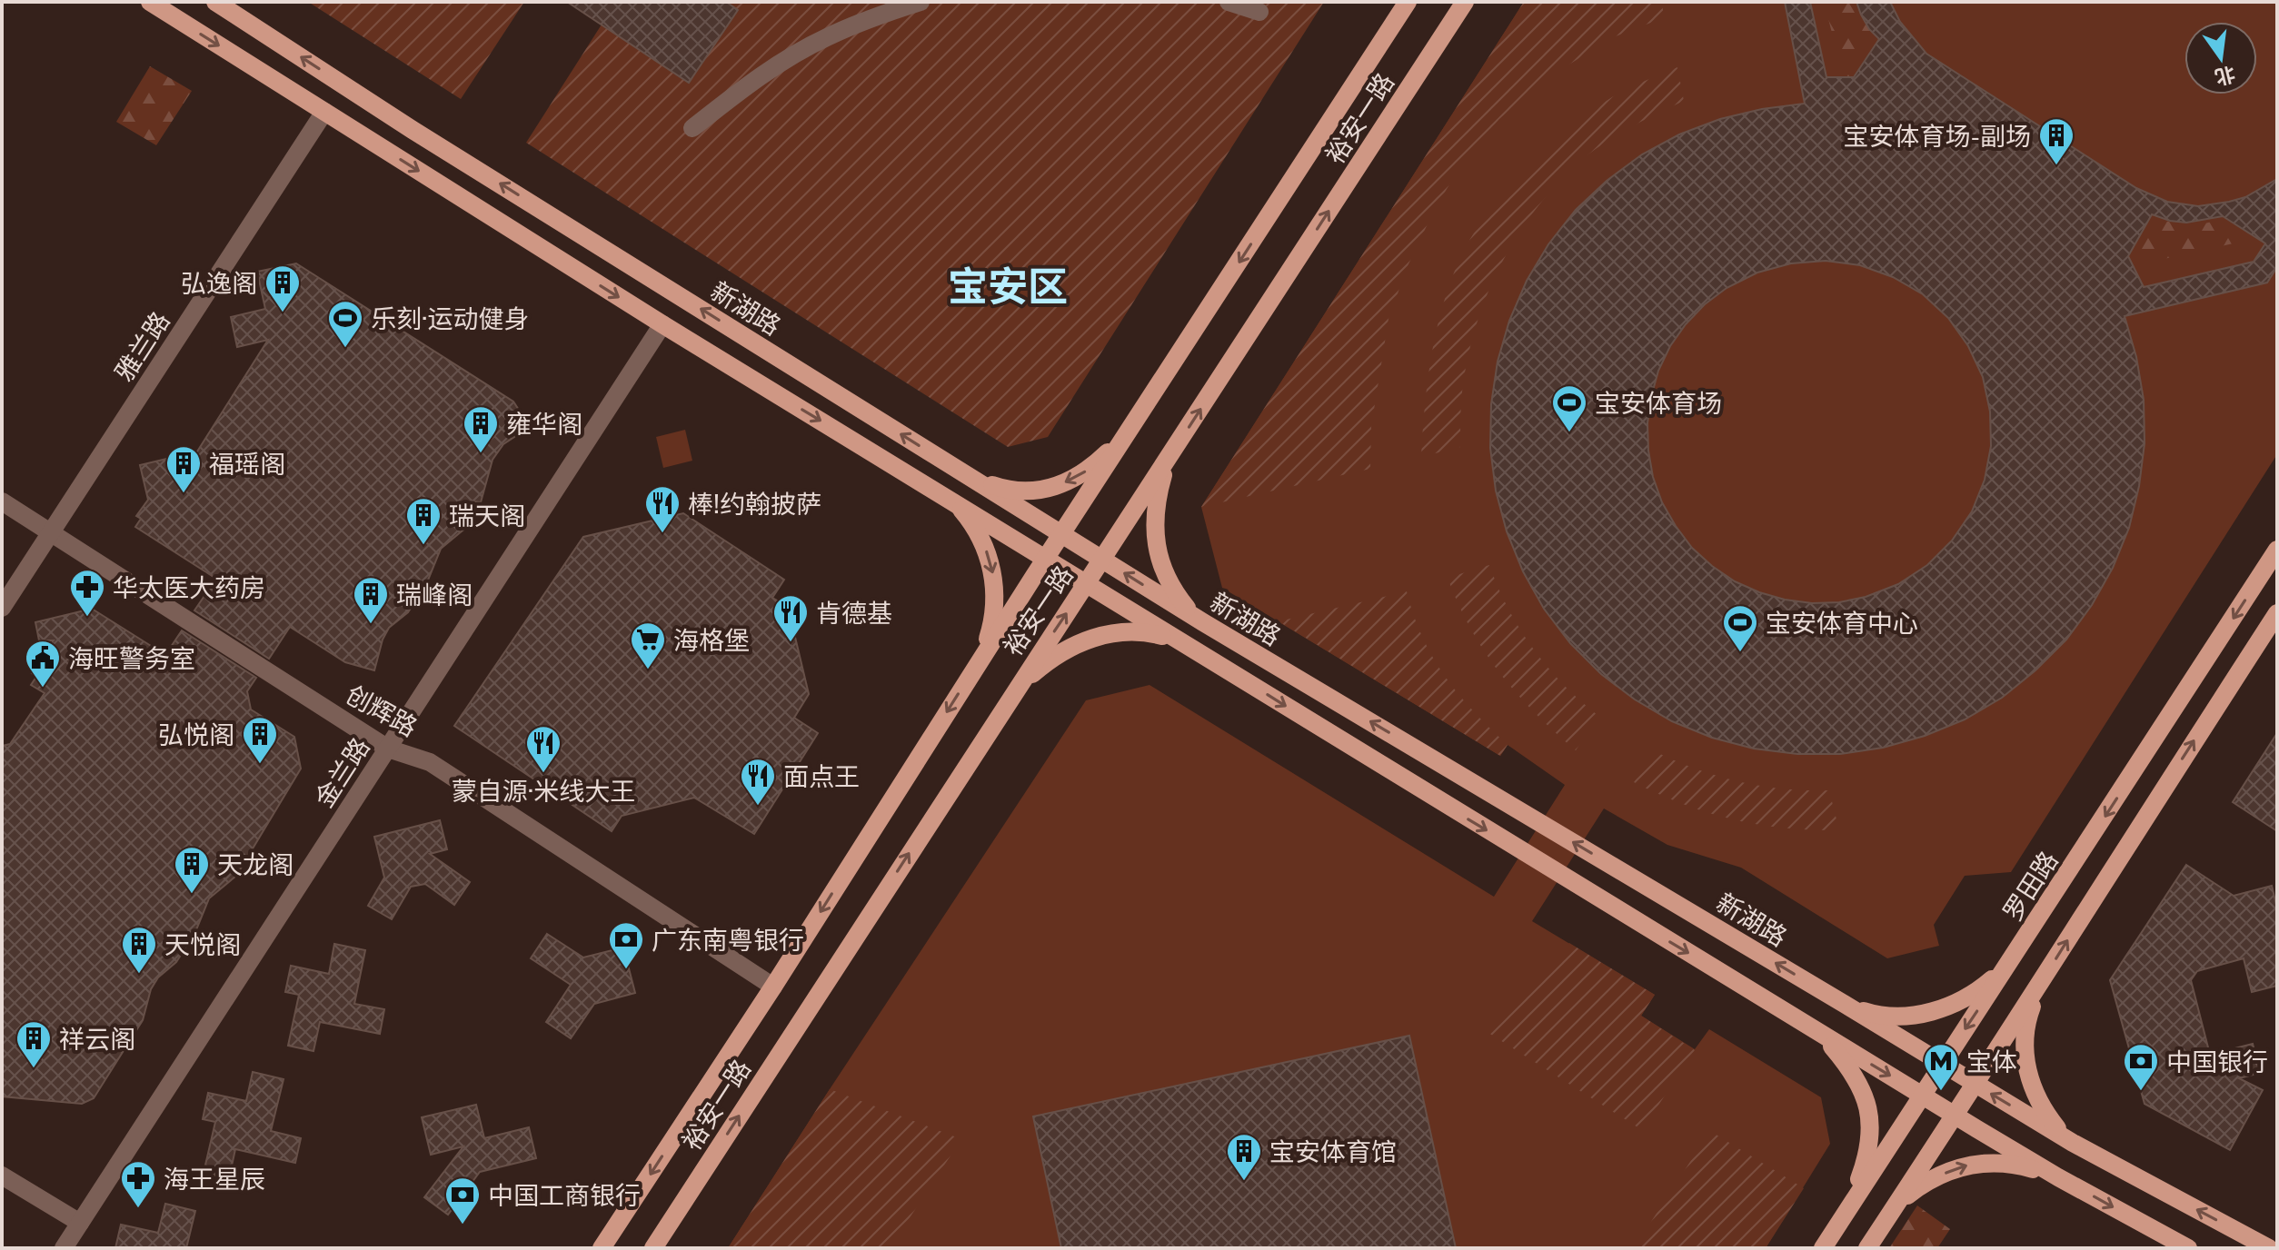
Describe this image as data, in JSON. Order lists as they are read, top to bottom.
{
  "streets": {
    "main road": ["裕安一路", "新湖路", "罗田路"],
    "street": ["雅兰路", "创辉路", "金兰路"]
  },
  "crossings": [
    ["裕安一路", "新湖路"],
    ["裕安一路", "创辉路"],
    ["新湖路", "雅兰路"],
    ["新湖路", "金兰路"],
    ["新湖路", "罗田路"],
    ["雅兰路", "创辉路"],
    ["创辉路", "金兰路"]
  ],
  "districts": ["宝安区"],
  "places": {
    "building": [
      "宝安体育场-副场",
      "弘逸阁",
      "雍华阁",
      "福瑶阁",
      "瑞天阁",
      "瑞峰阁",
      "弘悦阁",
      "天龙阁",
      "天悦阁",
      "祥云阁",
      "宝安体育馆"
    ],
    "sports": ["乐刻·运动健身", "宝安体育场", "宝安体育中心"],
    "restaurant": [
      "棒!约翰披萨",
      "肯德基",
      "蒙自源·米线大王",
      "面点王"
    ],
    "pharmacy": ["华太医大药房", "海王星辰"],
    "supermarket": ["海格堡"],
    "public building": ["海旺警务室"],
    "bank": ["广东南粤银行", "中国银行", "中国工商银行"],
    "metro station": ["宝体"]
  },
  "north": "bottom"
}
